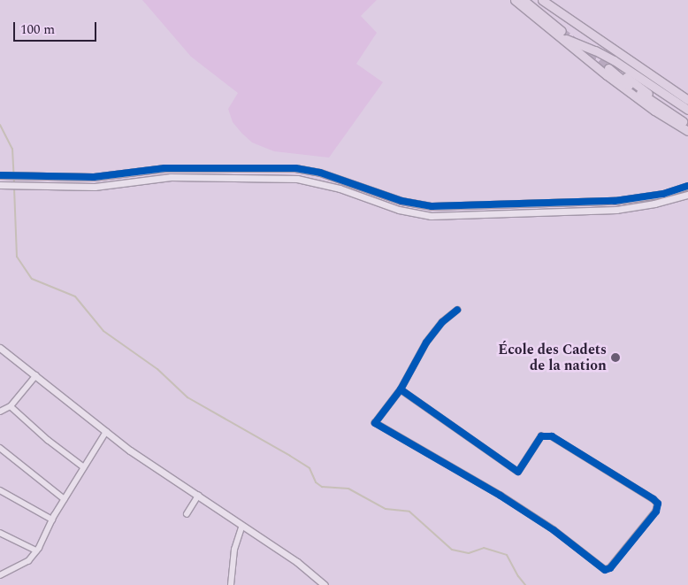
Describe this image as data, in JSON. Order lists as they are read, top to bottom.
{
  "places": ["École des Cadets de la nation"],
  "scale_bar": "100 m"
}
